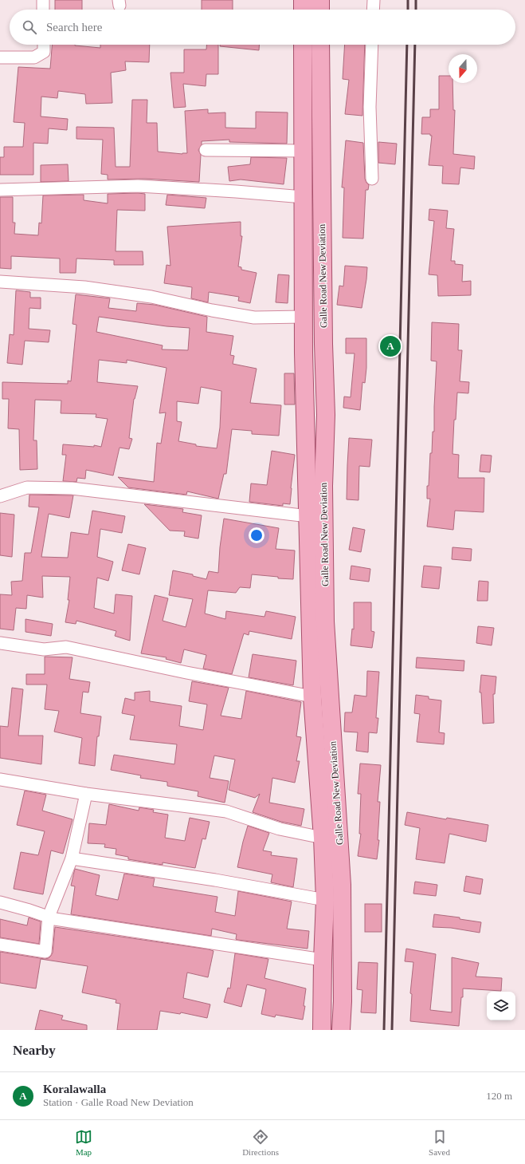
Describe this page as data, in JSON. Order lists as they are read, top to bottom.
{
  "streets": {
    "main road": ["Galle Road New Deviation"]
  },
  "north": "bottom",
  "page": {
    "search": "Search here",
    "pins": "A",
    "heading": "Nearby",
    "list": [
      {
        "mark": "A",
        "name": "Koralawalla",
        "note": "Station · Galle Road New Deviation",
        "value": "120 m"
      }
    ],
    "nav": ["Map", "Directions", "Saved"]
  }
}
